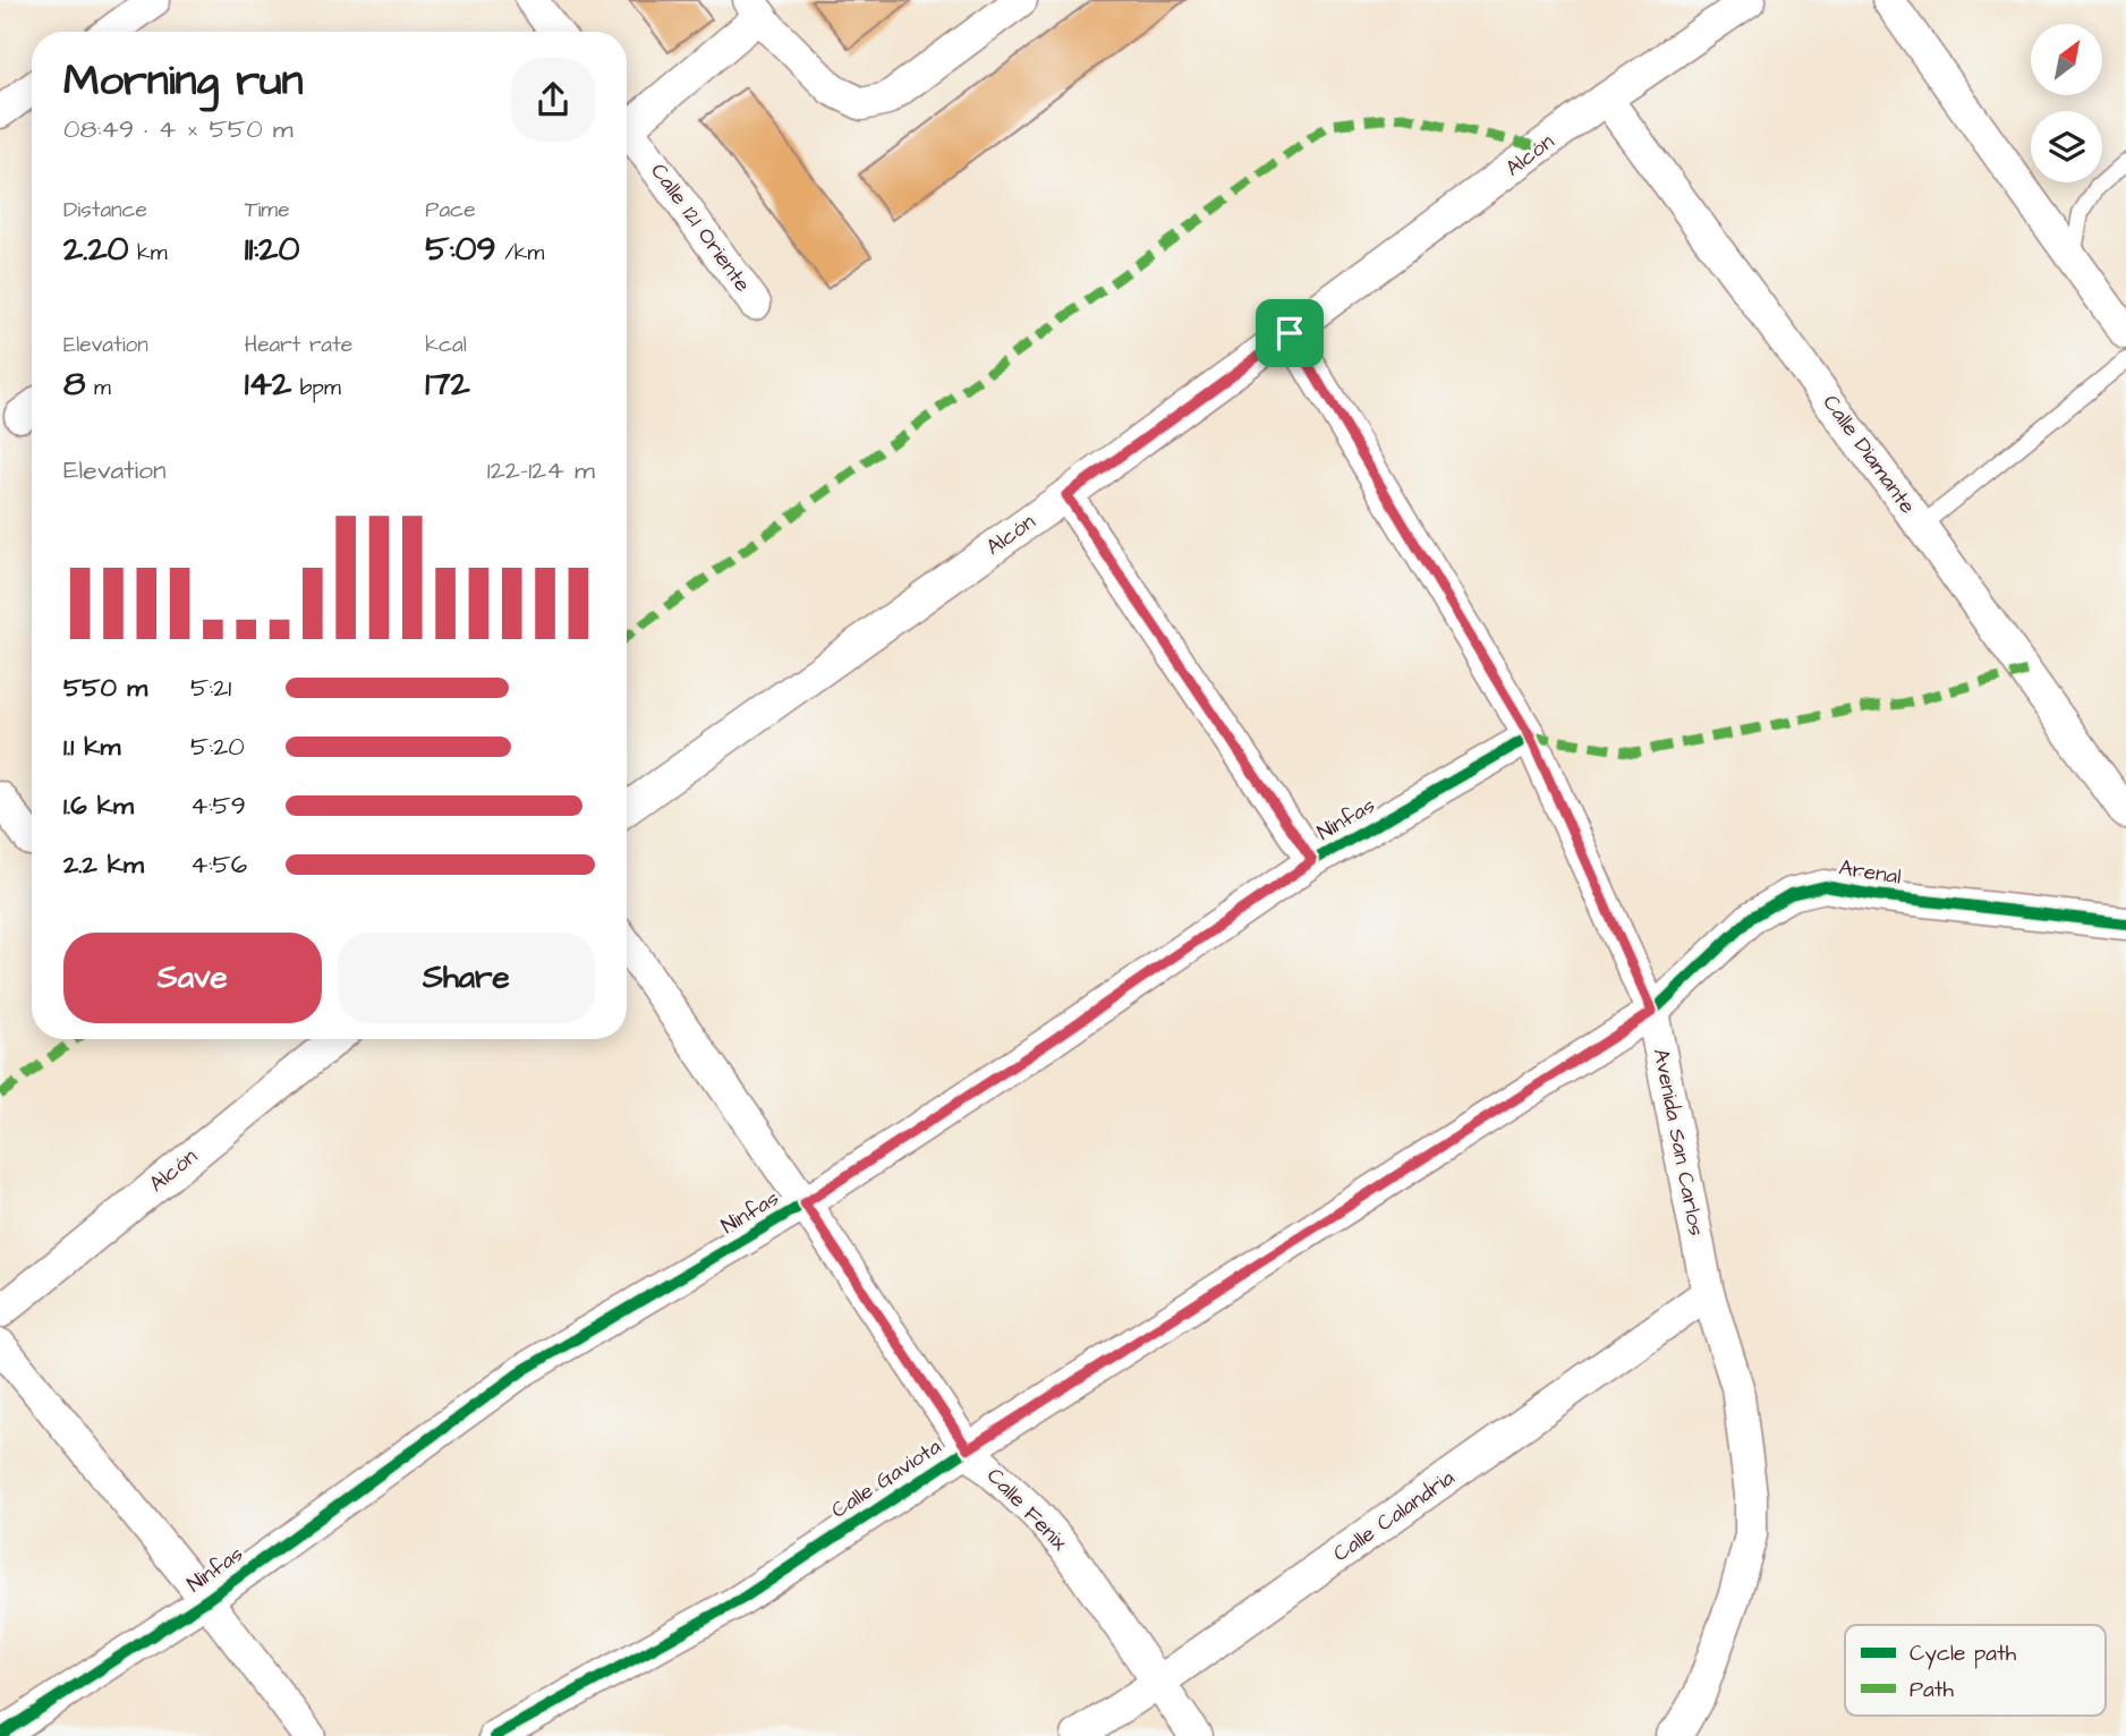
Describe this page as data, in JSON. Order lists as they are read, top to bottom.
{
  "streets": {
    "street": [
      "Alcón",
      "Calle 121 Oriente",
      "Calle Diamante",
      "Ninfas",
      "Arenal",
      "Avenida San Carlos",
      "Calle Gaviota",
      "Calle Fenix",
      "Calle Calandria"
    ]
  },
  "crossings": [
    ["Alcón", "Calle Diamante"],
    ["Alcón", "Avenida San Carlos"],
    ["Ninfas", "Avenida San Carlos"],
    ["Ninfas", "Calle Fenix"],
    ["Arenal", "Avenida San Carlos"],
    ["Arenal", "Calle Gaviota"],
    ["Avenida San Carlos", "Calle Gaviota"],
    ["Avenida San Carlos", "Calle Calandria"],
    ["Calle Gaviota", "Calle Fenix"],
    ["Calle Fenix", "Calle Calandria"]
  ],
  "legend": ["Cycle path", "Path"],
  "north": "top right",
  "page": {
    "heading": ["Morning run", "08:49 · 4 × 550 m"],
    "stats": [
      ["Distance", "2.20 km"],
      ["Time", "11:20"],
      ["Pace", "5:09 /km"],
      ["Elevation", "8 m"],
      ["Heart rate", "142 bpm"],
      ["kcal", "172"]
    ],
    "chart": ["Elevation", "122–124 m"],
    "list": [
      {
        "name": "550 m",
        "note": "5:21"
      },
      {
        "name": "1.1 km",
        "note": "5:20"
      },
      {
        "name": "1.6 km",
        "note": "4:59"
      },
      {
        "name": "2.2 km",
        "note": "4:56"
      }
    ],
    "buttons": ["Save", "Share"]
  }
}
